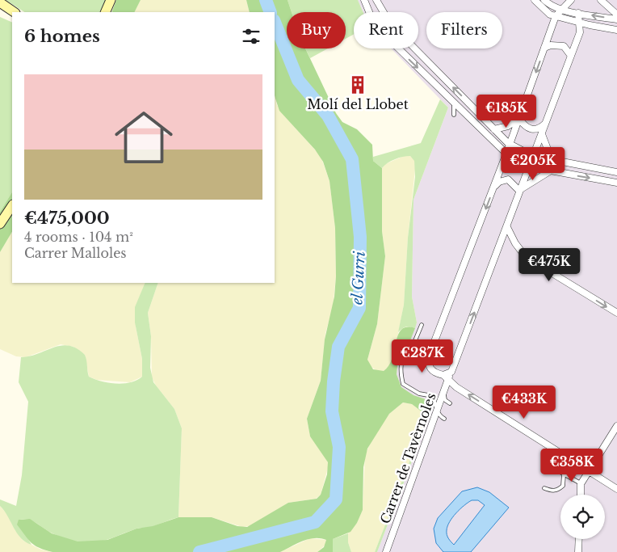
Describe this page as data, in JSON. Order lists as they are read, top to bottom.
{
  "streets": {
    "street": ["Carrer de Tavèrnoles"]
  },
  "water": ["el Gurri"],
  "places": {
    "building": ["Molí del Llobet"]
  },
  "page": {
    "chip": ["Buy", "Rent", "Filters"],
    "heading": "6 homes",
    "list": [
      {
        "name": "€475,000",
        "note": "4 rooms · 104 m² · Carrer Malloles"
      }
    ],
    "price": [
      "€185K",
      "€205K",
      "€475K",
      "€287K",
      "€433K",
      "€358K"
    ]
  }
}
